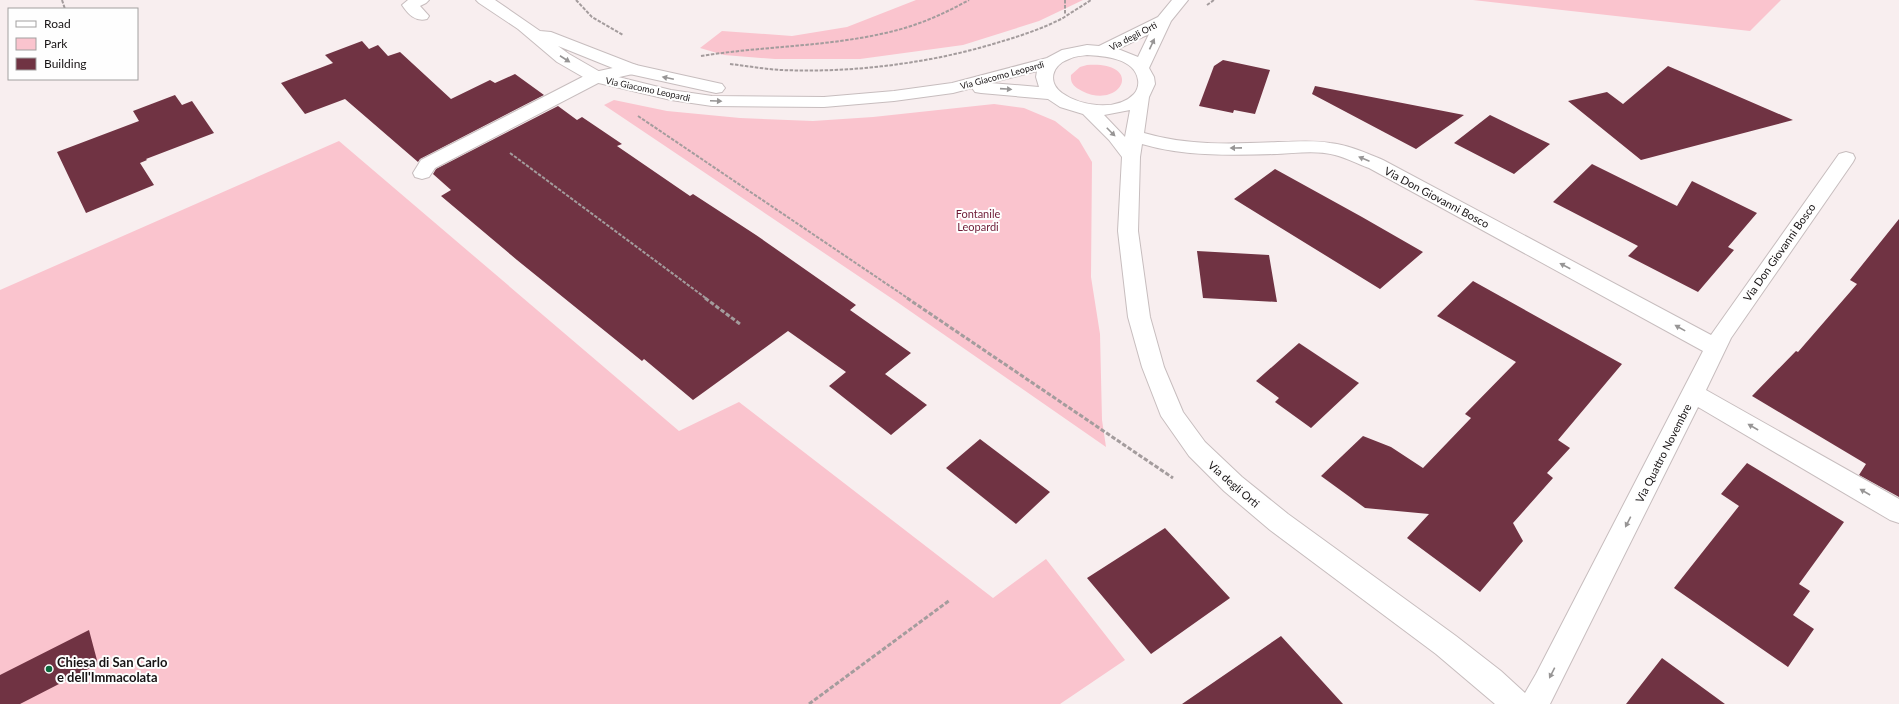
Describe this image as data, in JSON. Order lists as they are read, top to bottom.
{
  "streets": {
    "street": [
      "Via degli Orti",
      "Via Giacomo Leopardi",
      "Via Don Giovanni Bosco",
      "Via Quattro Novembre"
    ]
  },
  "crossings": [
    ["Via degli Orti", "Via Giacomo Leopardi"],
    ["Via degli Orti", "Via Don Giovanni Bosco"],
    ["Via Don Giovanni Bosco", "Via Quattro Novembre"]
  ],
  "one_way": ["Via Don Giovanni Bosco"],
  "parks": ["Fontanile Leopardi"],
  "places": ["Chiesa di San Carlo e dell'Immacolata"],
  "legend": ["Road", "Park", "Building"]
}
